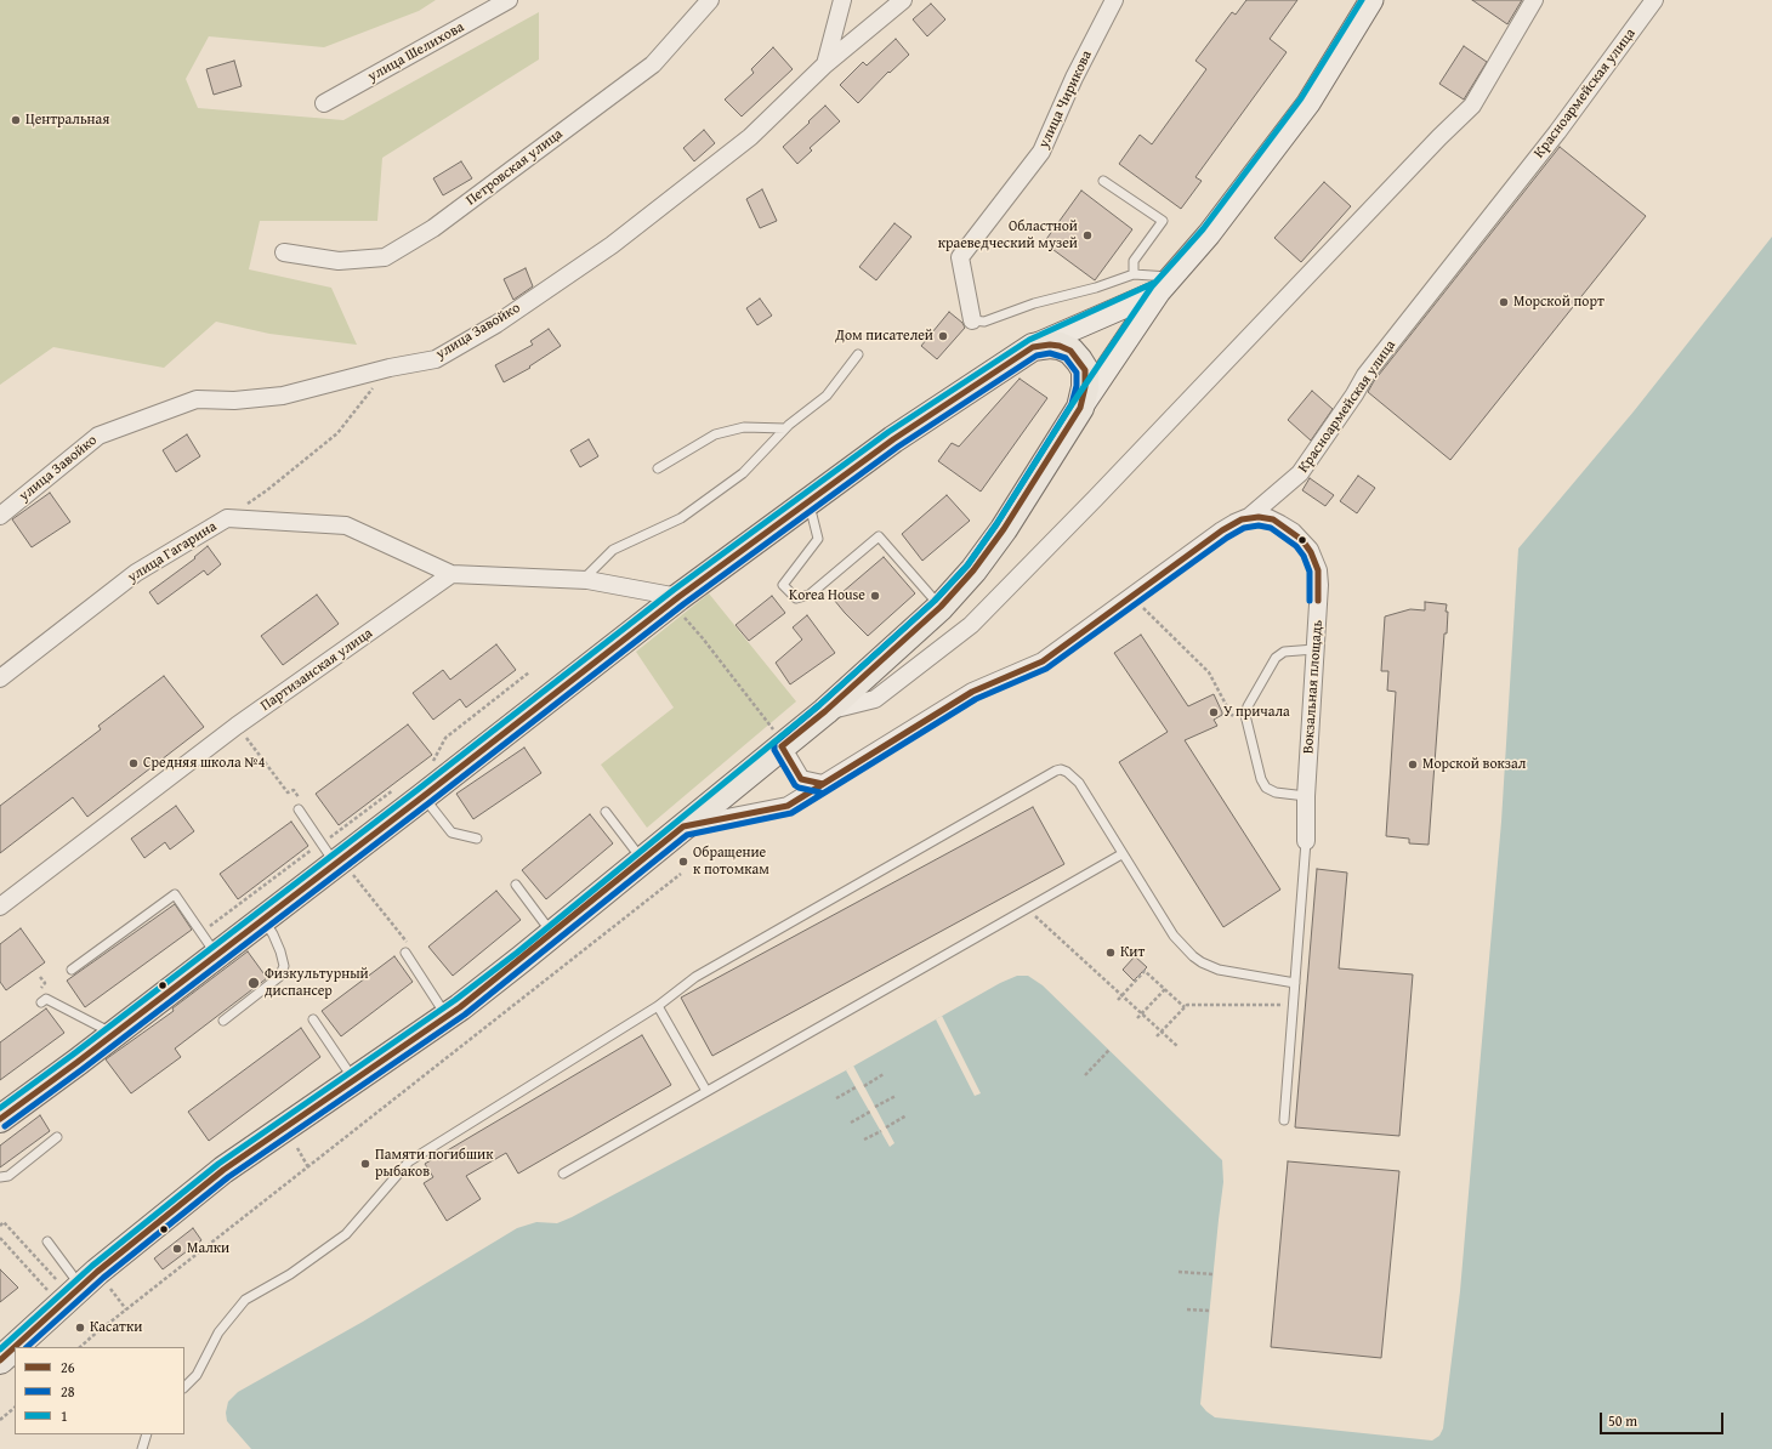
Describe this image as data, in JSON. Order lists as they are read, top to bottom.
{
  "streets": {
    "street": [
      "улица Шелихова",
      "Красноармейская улица",
      "улица Чирикова",
      "Петровская улица",
      "улица Завойко",
      "улица Гагарина",
      "Партизанская улица",
      "Вокзальная площадь"
    ]
  },
  "crossings": [
    ["Красноармейская улица", "Вокзальная площадь"],
    ["улица Гагарина", "Партизанская улица"]
  ],
  "places": [
    "Центральная",
    "Областной краеведческий музей",
    "Морской порт",
    "Дом писателей",
    "Korea House",
    "У причала",
    "Средняя школа №4",
    "Морской вокзал",
    "Обращение к потомкам",
    "Кит",
    "Физкультурный диспансер",
    "Памяти погибшик рыбаков",
    "Малки",
    "Касатки"
  ],
  "lines": ["transit line 1", "transit line 26", "transit line 28"],
  "legend": ["26", "28", "1"],
  "scale_bar": "50 m"
}
